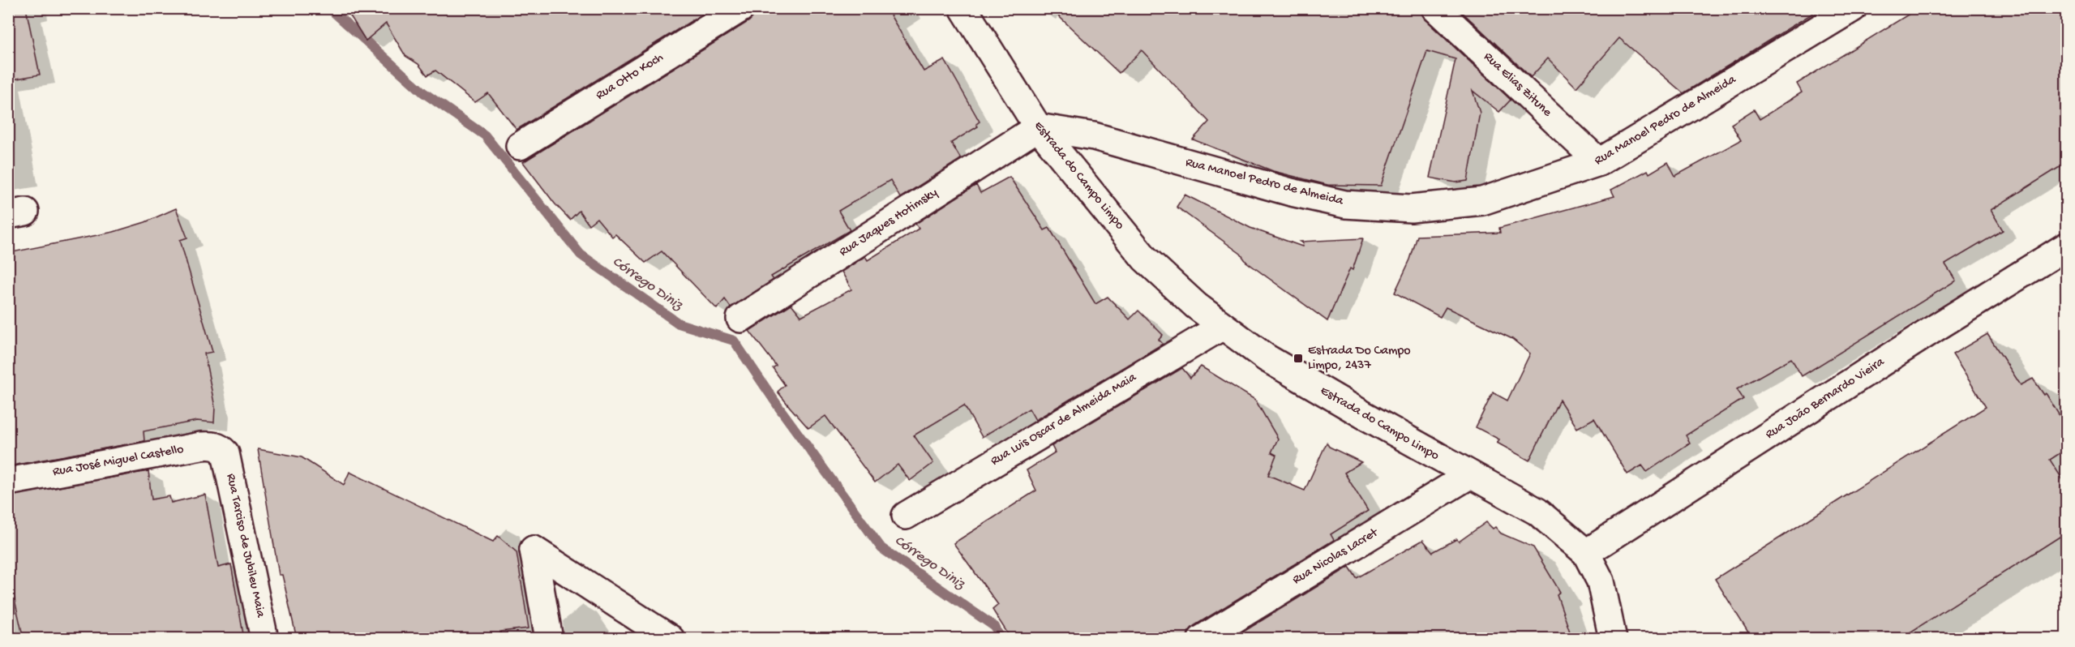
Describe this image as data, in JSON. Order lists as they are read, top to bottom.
{
  "streets": {
    "street": [
      "Rua Otto Koch",
      "Rua Elias Zitune",
      "Rua Manoel Pedro de Almeida",
      "Estrada do Campo Limpo",
      "Rua Jaques Hotimsky",
      "Rua João Bernardo Vieira",
      "Rua Luis Oscar de Almeida Maia",
      "Rua José Miguel Castello",
      "Rua Tarciso de Jubileu Maia",
      "Rua Nicolas Lacret"
    ]
  },
  "crossings": [
    ["Rua Elias Zitune", "Rua Manoel Pedro de Almeida"],
    ["Rua Manoel Pedro de Almeida", "Estrada do Campo Limpo"],
    ["Rua Manoel Pedro de Almeida", "Rua Jaques Hotimsky"],
    ["Estrada do Campo Limpo", "Rua Jaques Hotimsky"],
    ["Estrada do Campo Limpo", "Rua João Bernardo Vieira"],
    ["Estrada do Campo Limpo", "Rua Luis Oscar de Almeida Maia"],
    ["Estrada do Campo Limpo", "Rua Nicolas Lacret"],
    ["Rua José Miguel Castello", "Rua Tarciso de Jubileu Maia"]
  ],
  "water": ["Córrego Diniz"],
  "places": {
    "transit": ["Estrada Do Campo Limpo, 2437"]
  }
}
